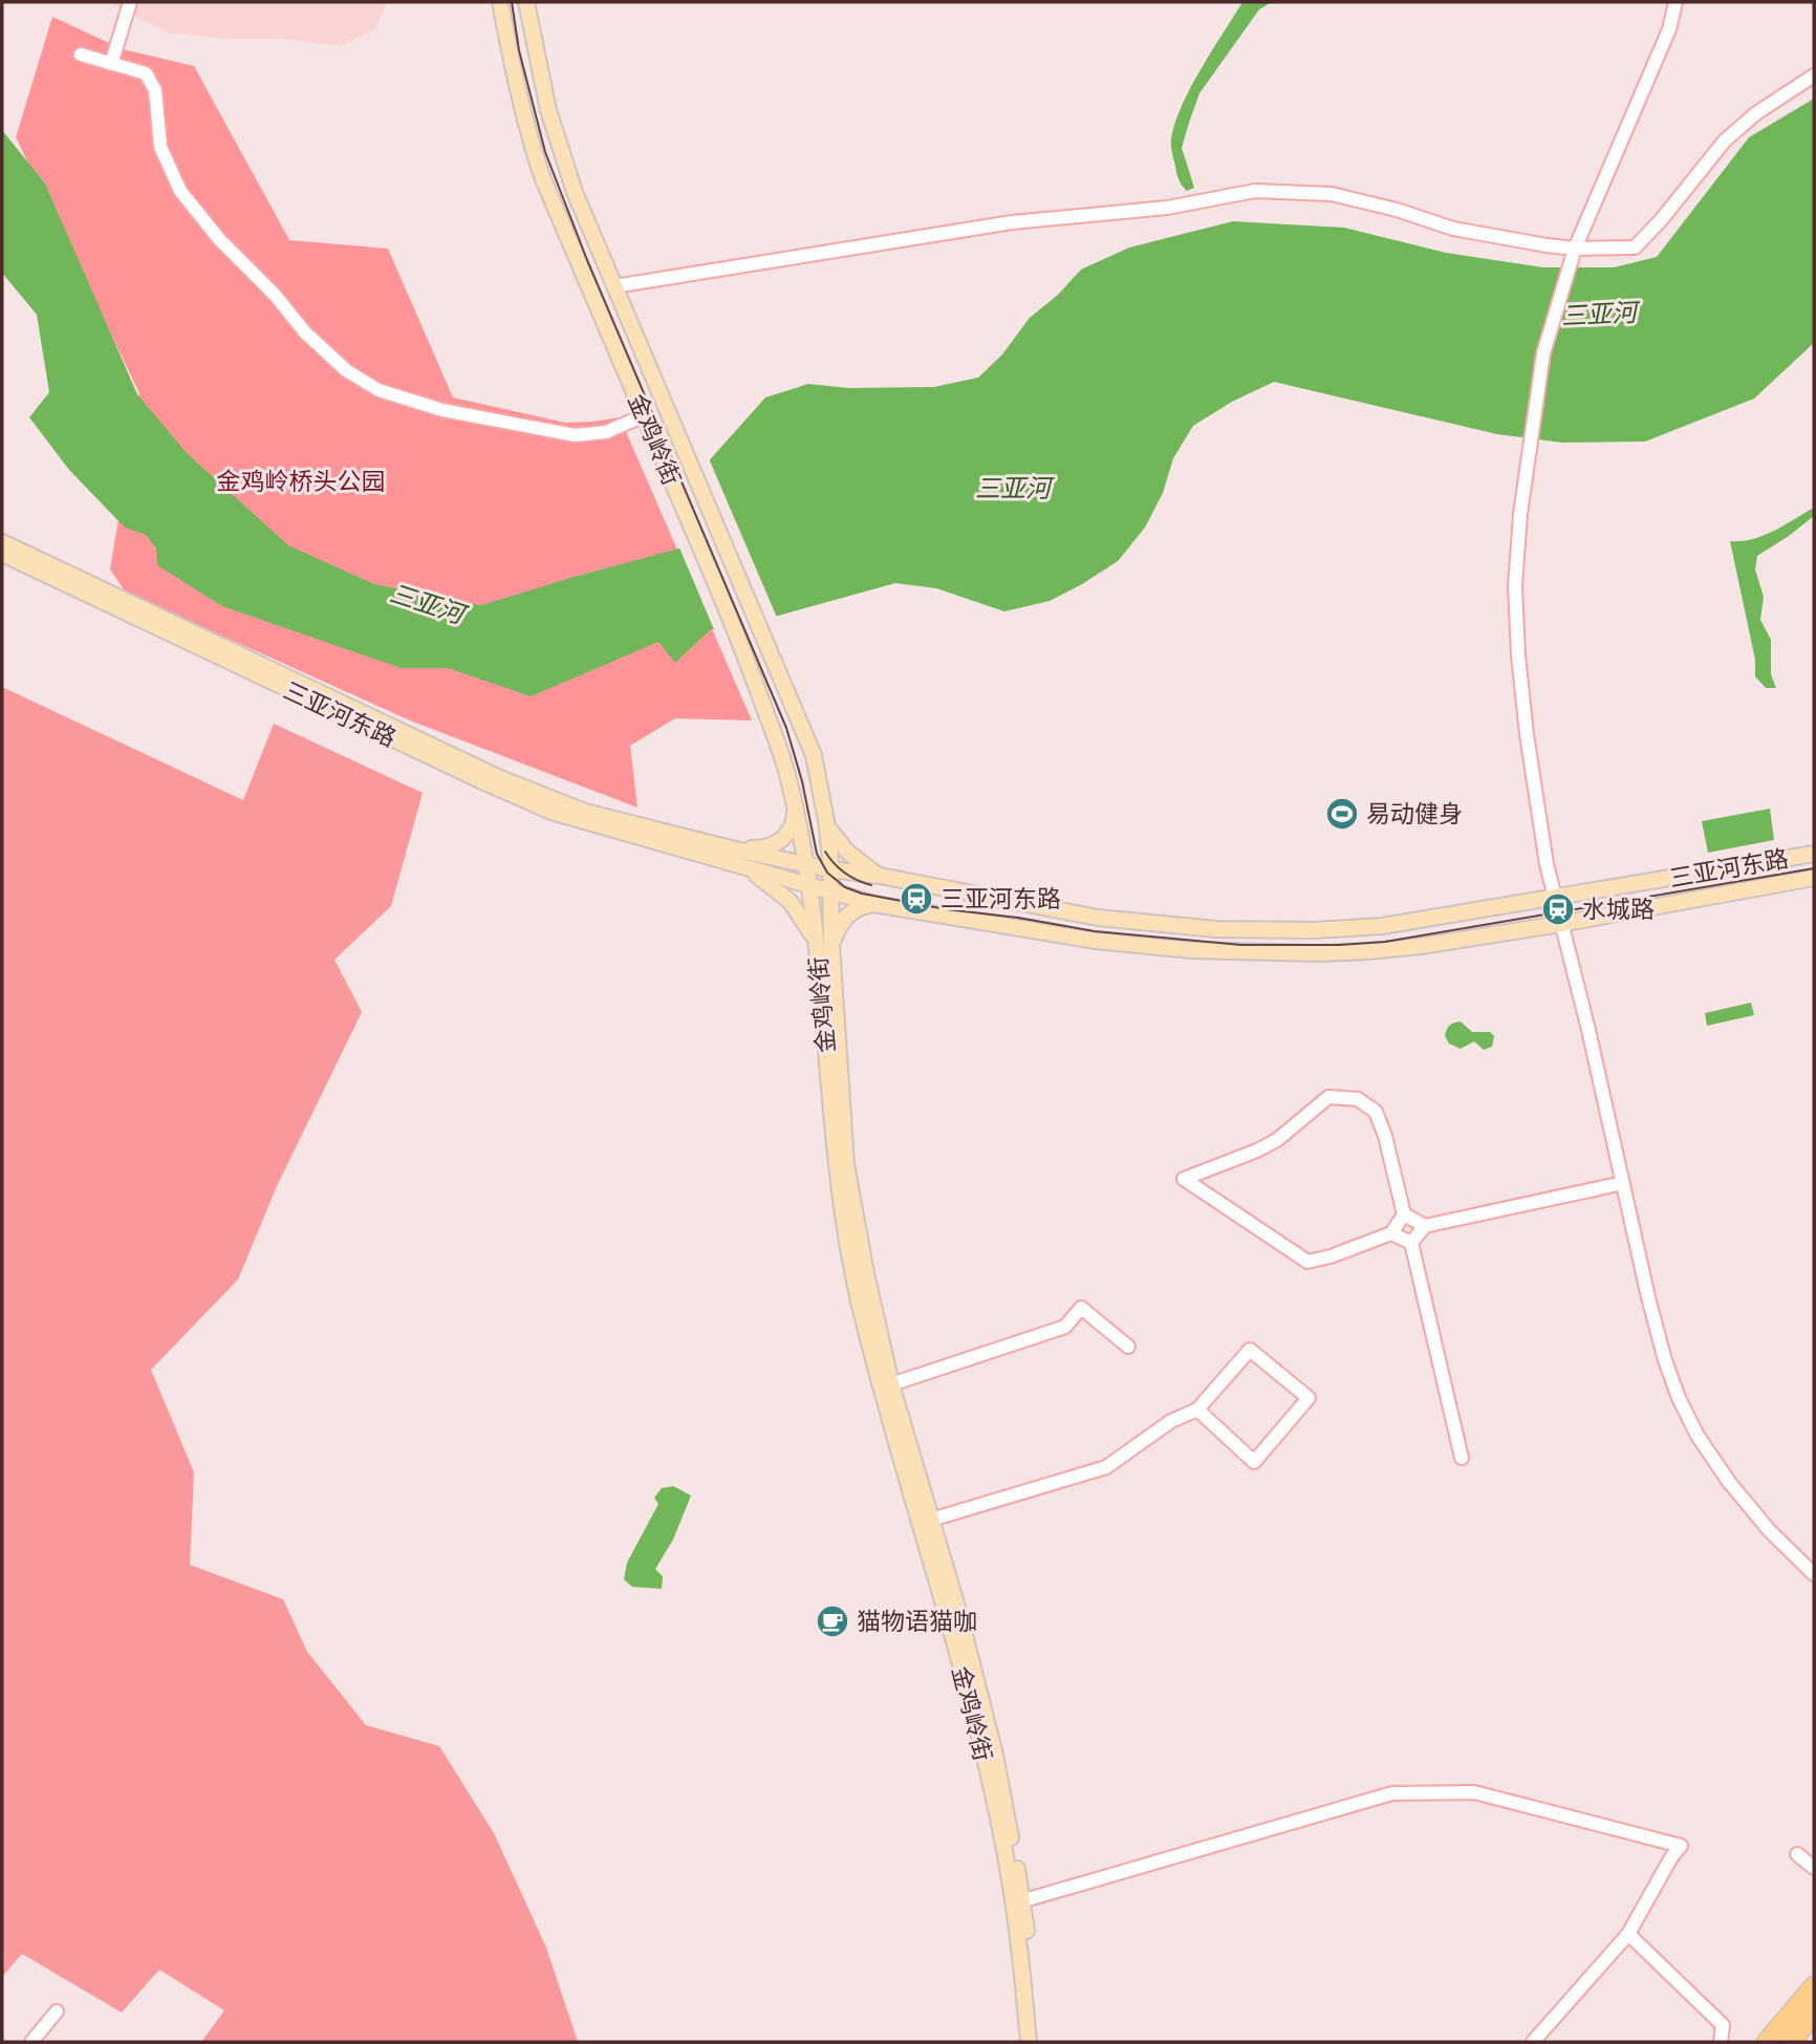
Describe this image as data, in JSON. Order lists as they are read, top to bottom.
{
  "streets": {
    "main road": ["金鸡岭街", "三亚河东路"]
  },
  "crossings": [
    ["金鸡岭街", "三亚河东路"]
  ],
  "water": ["三亚河"],
  "parks": ["金鸡岭桥头公园"],
  "places": {
    "sports": ["易动健身"],
    "station": ["三亚河东路", "水城路"],
    "cafe": ["猫物语猫咖"]
  }
}
